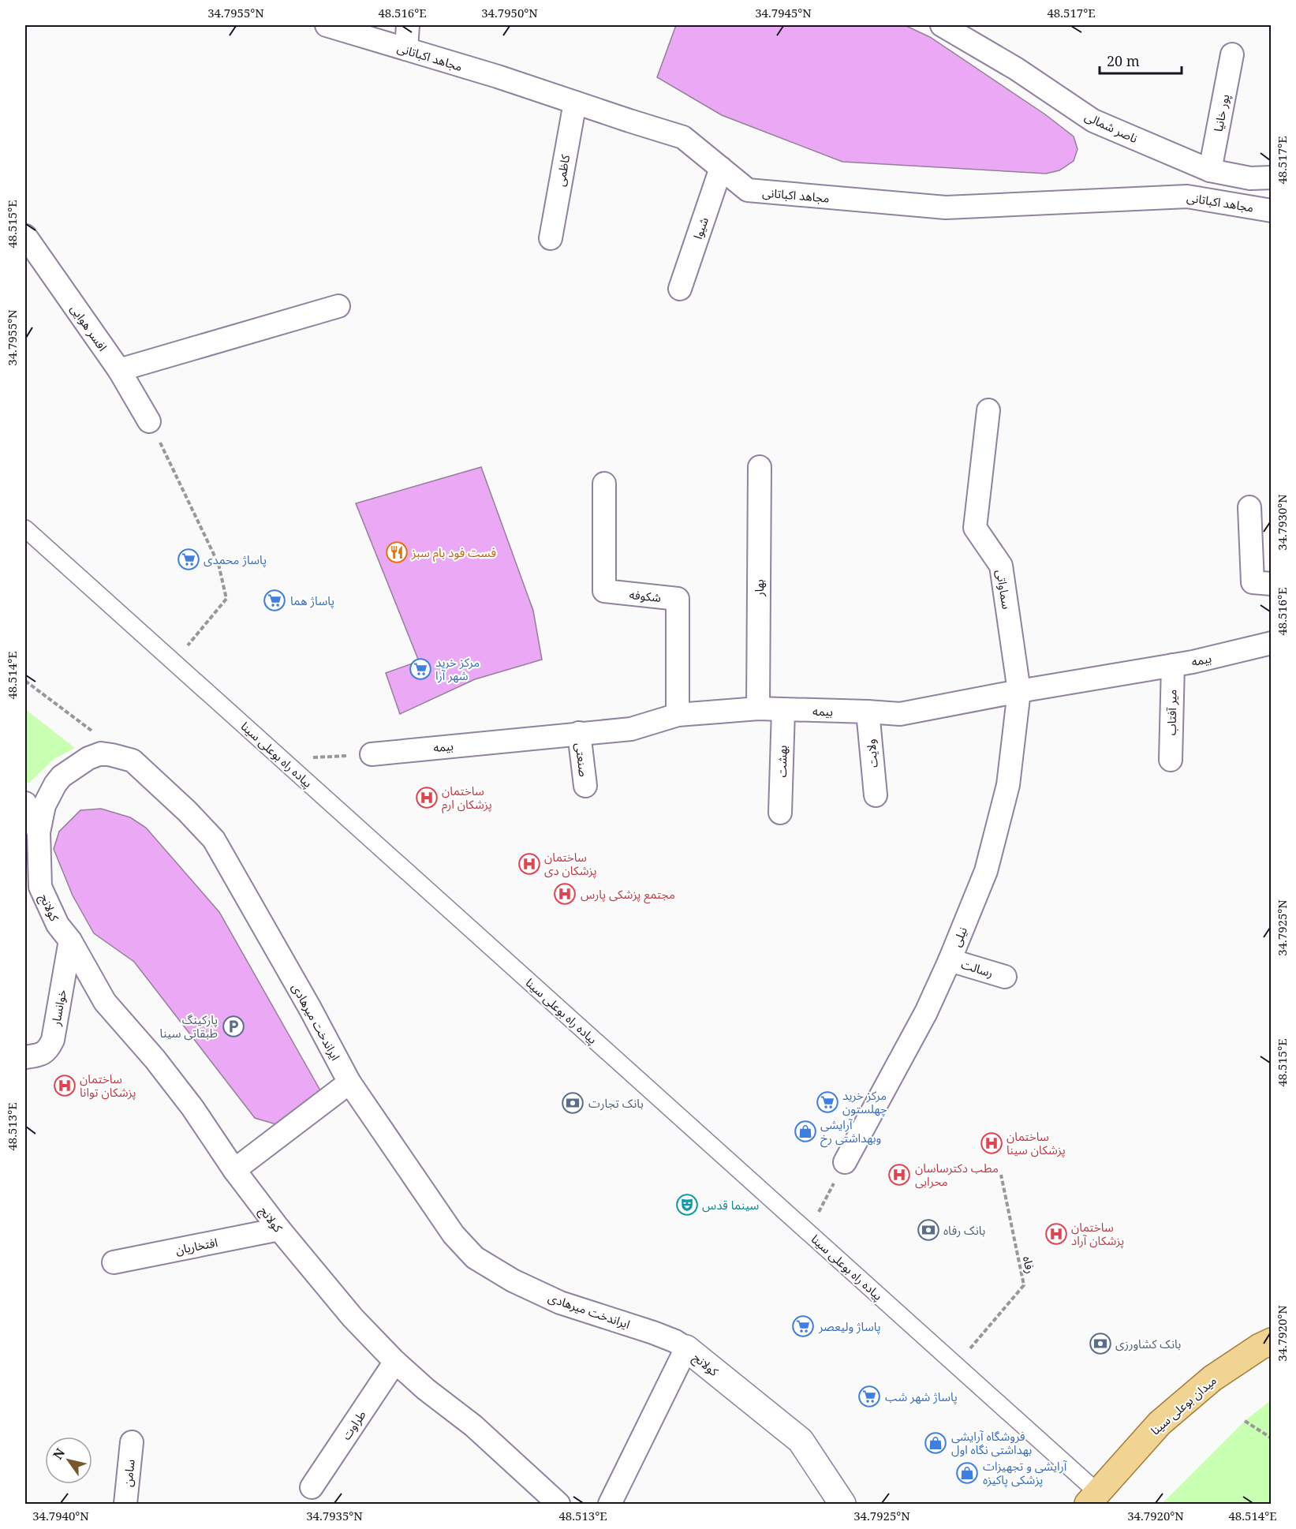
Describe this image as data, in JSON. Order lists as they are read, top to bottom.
{
  "streets": {
    "main road": ["میدان بوعلی سینا"],
    "street": [
      "مجاهد اکباتانی",
      "پور خانیا",
      "ناصر شمالی",
      "کاظمی",
      "شیوا",
      "افسر هوایی",
      "بهار",
      "سماواتی",
      "شکوفه",
      "بیمه",
      "میر آفتاب",
      "ولایت",
      "پیاده راه بوعلی سینا",
      "صنعتی",
      "بهشت",
      "کولانج",
      "نیلی",
      "رسالت",
      "خوانسار",
      "ایراندخت میرهادی",
      "افتخاریان",
      "طراوت",
      "سامن"
    ],
    "path": ["رفاه"]
  },
  "crossings": [
    ["مجاهد اکباتانی", "کاظمی"],
    ["مجاهد اکباتانی", "شیوا"],
    ["پور خانیا", "ناصر شمالی"],
    ["بهار", "بیمه"],
    ["سماواتی", "بیمه"],
    ["سماواتی", "نیلی"],
    ["شکوفه", "بیمه"],
    ["بیمه", "میر آفتاب"],
    ["بیمه", "ولایت"],
    ["بیمه", "صنعتی"],
    ["بیمه", "بهشت"],
    ["بیمه", "نیلی"],
    ["پیاده راه بوعلی سینا", "رفاه"],
    ["پیاده راه بوعلی سینا", "میدان بوعلی سینا"],
    ["کولانج", "خوانسار"],
    ["کولانج", "ایراندخت میرهادی"],
    ["کولانج", "افتخاریان"],
    ["کولانج", "طراوت"],
    ["نیلی", "رسالت"]
  ],
  "places": {
    "restaurant": ["فست فود بام سبز"],
    "supermarket": [
      "پاساژ محمدی",
      "پاساژ هما",
      "مرکز خرید شهر آرا",
      "مرکز خرید چهلستون",
      "پاساژ ولیعصر",
      "پاساژ شهر شب"
    ],
    "hospital": [
      "ساختمان پزشکان ارم",
      "ساختمان پزشکان دی",
      "مجتمع پزشکی پارس",
      "ساختمان پزشکان توانا",
      "ساختمان پزشکان سینا",
      "مطب دکترساسان محرابی",
      "ساختمان پزشکان آراد"
    ],
    "parking": ["پارکینگ طبقاتی سینا"],
    "bank": ["بانک تجارت", "بانک رفاه", "بانک کشاورزی"],
    "shop": ["آرایشی وبهداشتی رخ", "فروشگاه آرایشی بهداشتی نگاه اول", "آرایشی و تجهیزات پزشکی پاکیزه"],
    "theatre": ["سینما قدس"]
  },
  "scale_bar": "20 m",
  "north": "top left",
  "coordinates": [
    "34.7955°N",
    "48.516°E",
    "34.7950°N",
    "34.7945°N",
    "48.517°E",
    "48.515°E",
    "34.7930°N",
    "48.514°E",
    "34.7925°N",
    "48.513°E",
    "34.7920°N",
    "34.7940°N",
    "34.7935°N"
  ]
}
